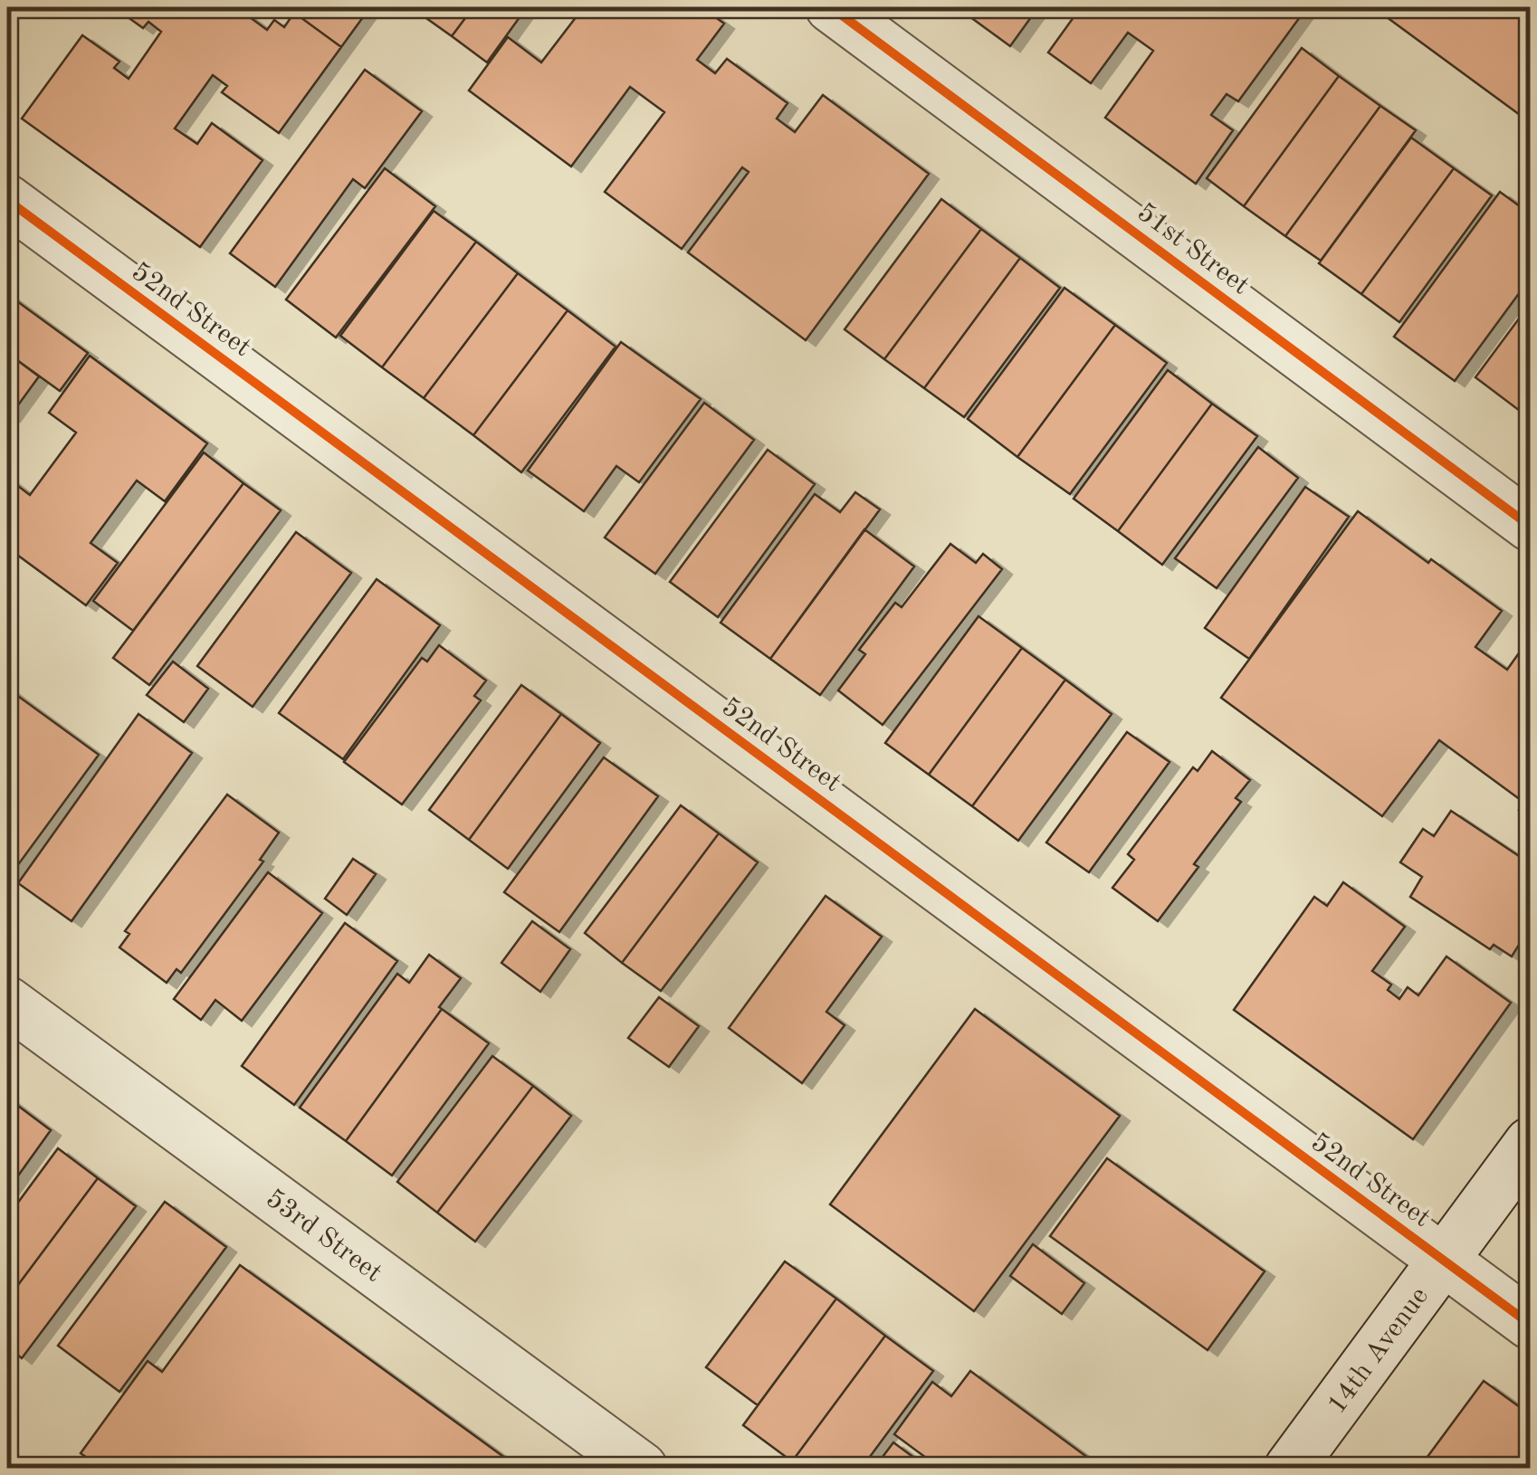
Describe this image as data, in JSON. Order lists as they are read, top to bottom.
{
  "streets": {
    "street": [
      "51st Street",
      "52nd Street",
      "53rd Street",
      "14th Avenue"
    ]
  },
  "crossings": [
    ["52nd Street", "14th Avenue"]
  ]
}
